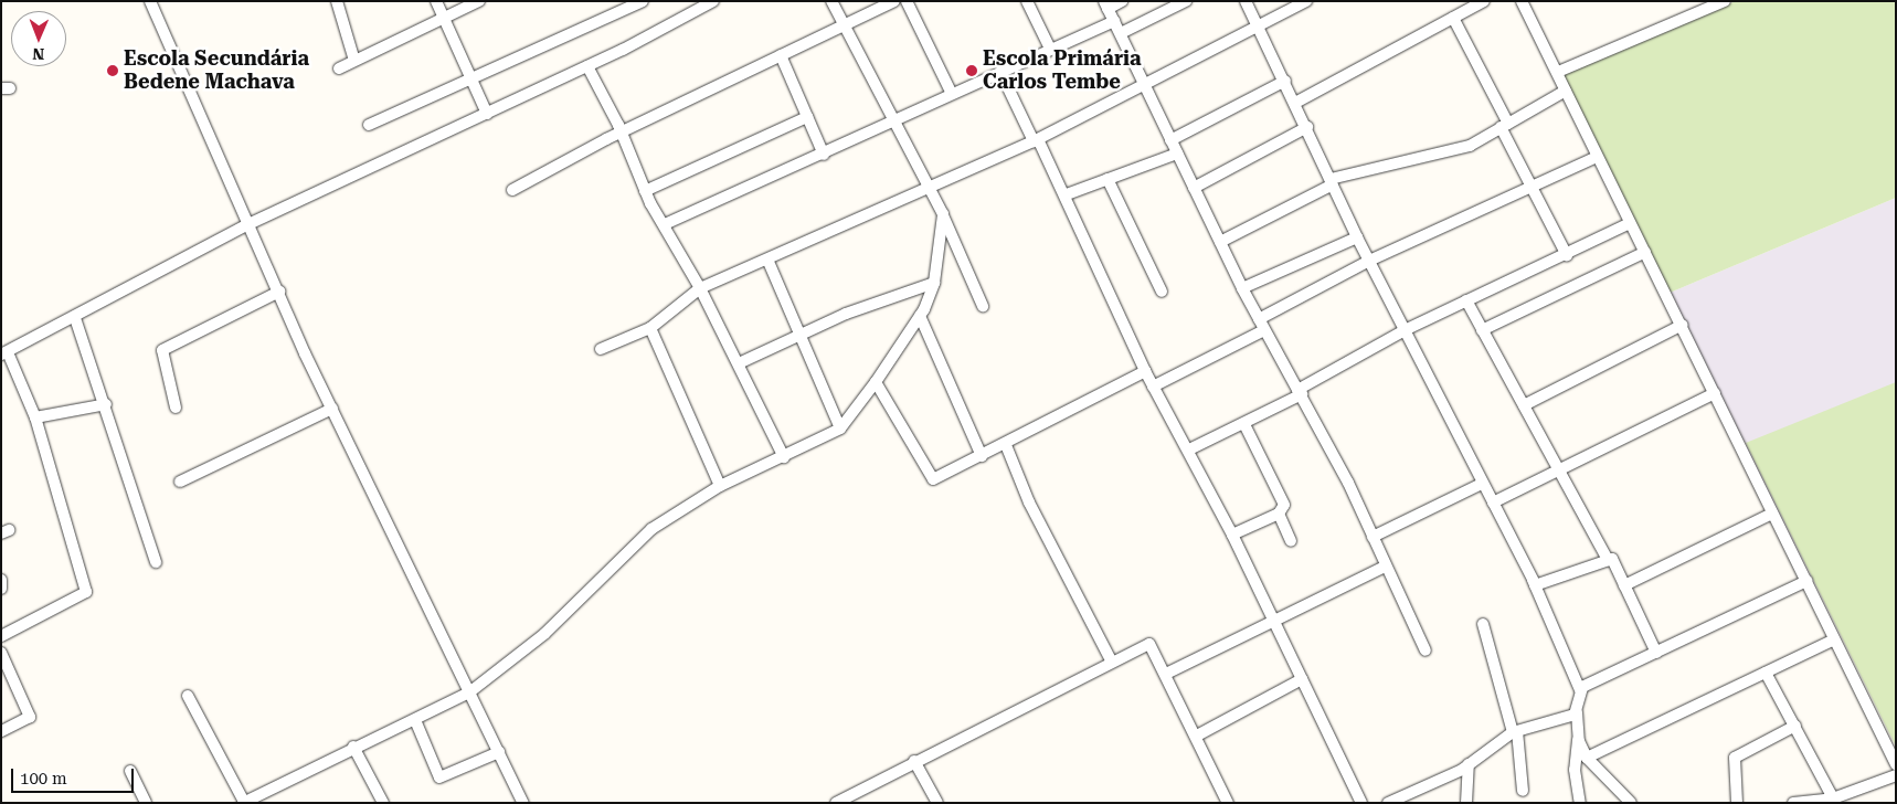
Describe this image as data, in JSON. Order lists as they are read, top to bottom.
{
  "places": ["Escola Secundária Bedene Machava", "Escola Primária Carlos Tembe"],
  "scale_bar": "100 m",
  "north": "bottom"
}
